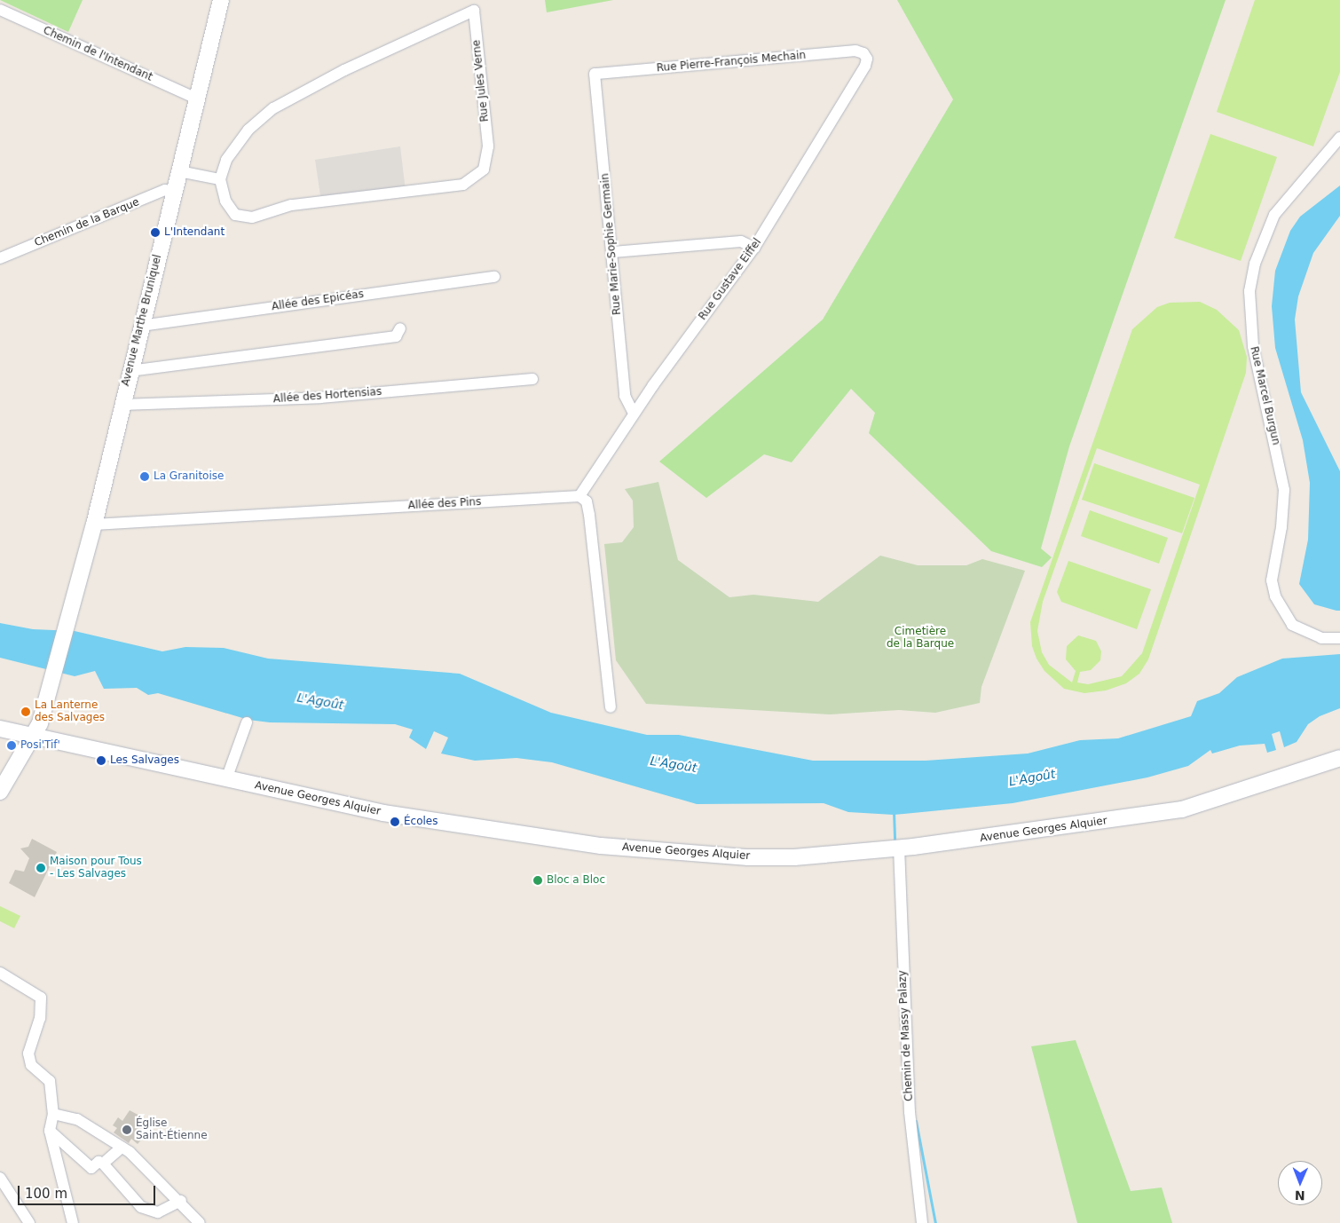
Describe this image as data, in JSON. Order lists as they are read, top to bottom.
{
  "streets": {
    "main road": ["Avenue Marthe Bruniquel", "Avenue Georges Alquier"],
    "street": [
      "Chemin de l'Intendant",
      "Rue Pierre-François Mechain",
      "Rue Jules Verne",
      "Chemin de la Barque",
      "Rue Marie-Sophie Germain",
      "Rue Gustave Eiffel",
      "Allée des Epicéas",
      "Allée des Hortensias",
      "Rue Marcel Burgun",
      "Allée des Pins",
      "Chemin de Massy Palazy"
    ]
  },
  "crossings": [
    ["Chemin de l'Intendant", "Avenue Marthe Bruniquel"],
    ["Rue Pierre-François Mechain", "Rue Marie-Sophie Germain"],
    ["Rue Pierre-François Mechain", "Rue Gustave Eiffel"],
    ["Chemin de la Barque", "Avenue Marthe Bruniquel"],
    ["Rue Marie-Sophie Germain", "Rue Gustave Eiffel"],
    ["Rue Gustave Eiffel", "Allée des Pins"],
    ["Allée des Epicéas", "Avenue Marthe Bruniquel"],
    ["Avenue Marthe Bruniquel", "Allée des Hortensias"],
    ["Avenue Marthe Bruniquel", "Allée des Pins"],
    ["Avenue Marthe Bruniquel", "Avenue Georges Alquier"],
    ["Avenue Georges Alquier", "Chemin de Massy Palazy"]
  ],
  "water": ["L'Agoût"],
  "parks": ["Cimetière de la Barque"],
  "places": [
    "L'Intendant",
    "La Granitoise",
    "La Lanterne des Salvages",
    "Posi'Tif'",
    "Les Salvages",
    "Écoles",
    "Maison pour Tous - Les Salvages",
    "Bloc a Bloc",
    "Église Saint-Étienne"
  ],
  "scale_bar": "100 m",
  "north": "bottom"
}
